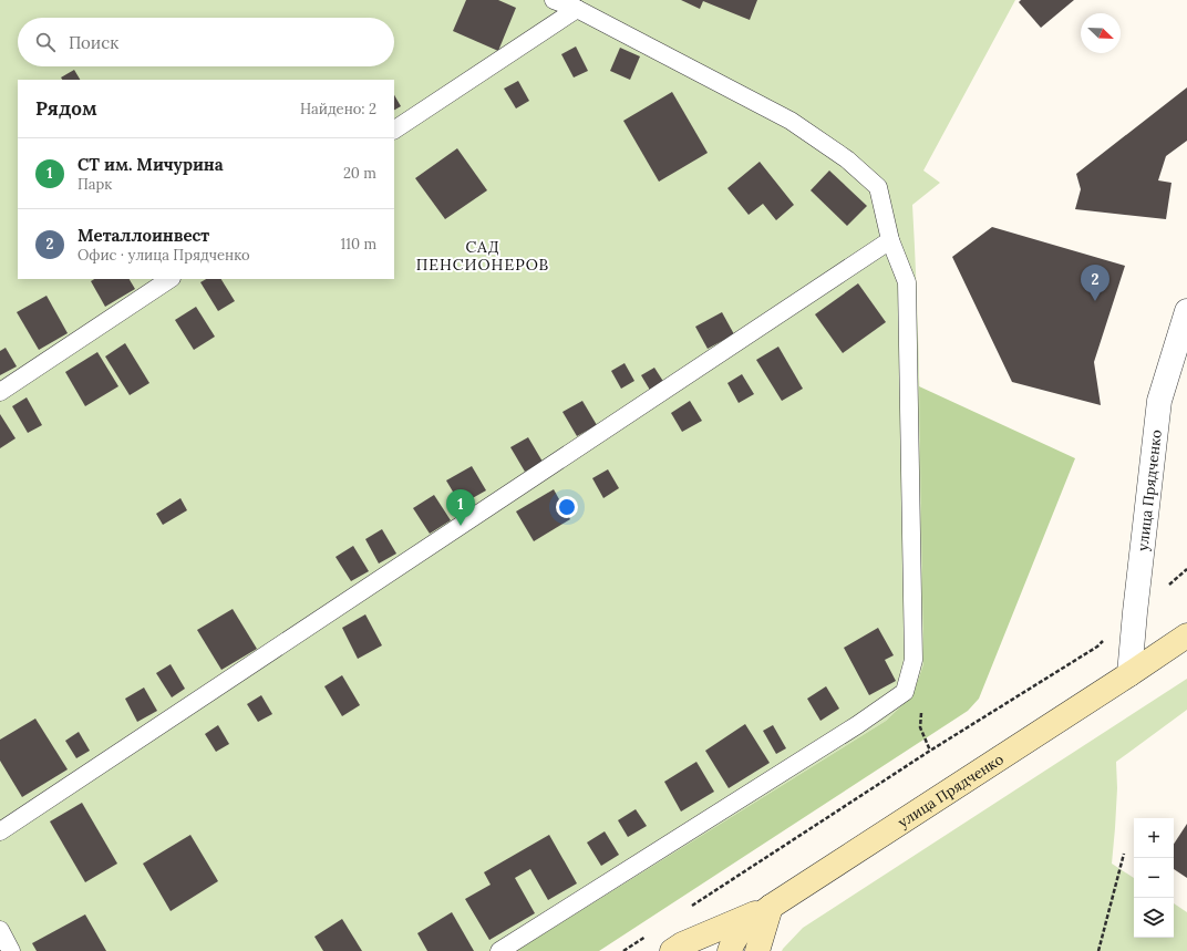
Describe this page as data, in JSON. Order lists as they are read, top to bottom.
{
  "streets": {
    "main road": ["улица Прядченко"]
  },
  "districts": ["САД ПЕНСИОНЕРОВ"],
  "north": "bottom right",
  "page": {
    "search": "Поиск",
    "heading": ["Рядом", "Найдено: 2"],
    "list": [
      {
        "mark": "1",
        "name": "СТ им. Мичурина",
        "note": "Парк",
        "value": "20 m"
      },
      {
        "mark": "2",
        "name": "Металлоинвест",
        "note": "Офис · улица Прядченко",
        "value": "110 m"
      }
    ],
    "pins": ["2", "1"],
    "map_buttons": ["+", "−"]
  }
}
